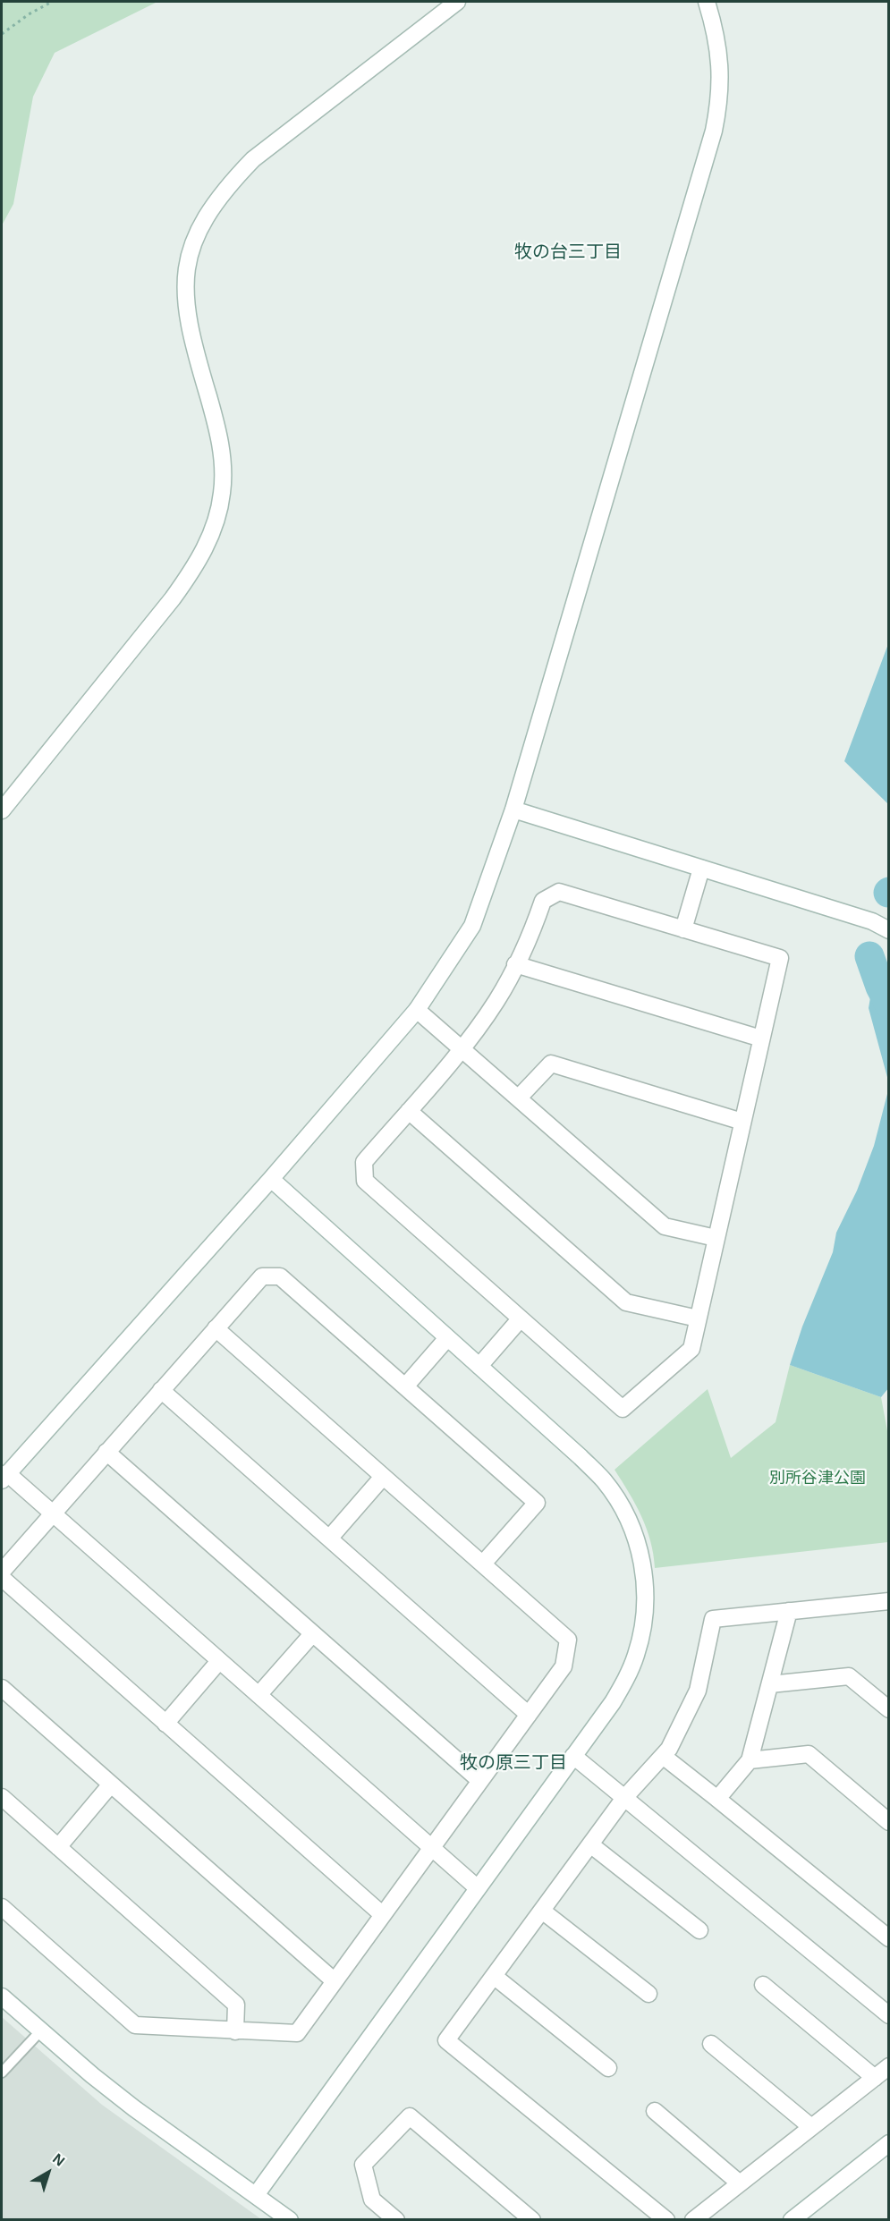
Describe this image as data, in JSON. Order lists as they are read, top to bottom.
{
  "districts": ["牧の台三丁目", "牧の原三丁目"],
  "parks": ["別所谷津公園"],
  "north": "top right"
}
